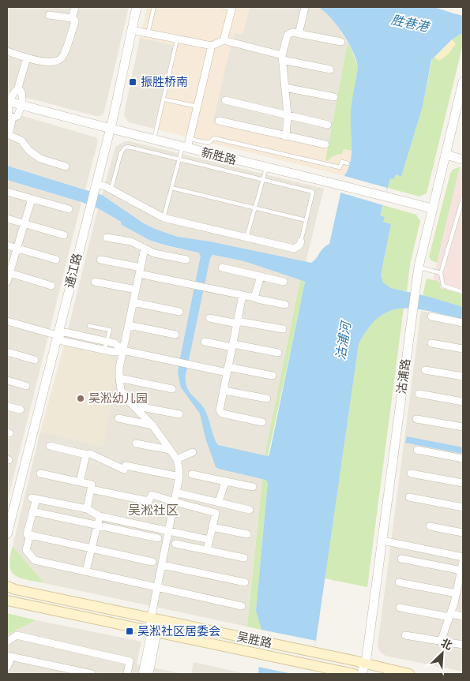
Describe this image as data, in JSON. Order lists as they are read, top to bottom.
{
  "streets": {
    "main road": ["吴胜路"],
    "street": ["新胜路", "通江路", "沽浦路"]
  },
  "crossings": [
    ["新胜路", "通江路"],
    ["新胜路", "沽浦路"],
    ["沽浦路", "吴胜路"]
  ],
  "districts": ["吴淞社区"],
  "water": ["胜巷港", "沽浦河"],
  "places": {
    "transit": ["振胜桥南", "吴淞社区居委会"],
    "other": ["吴淞幼儿园"]
  },
  "north": "top right"
}
